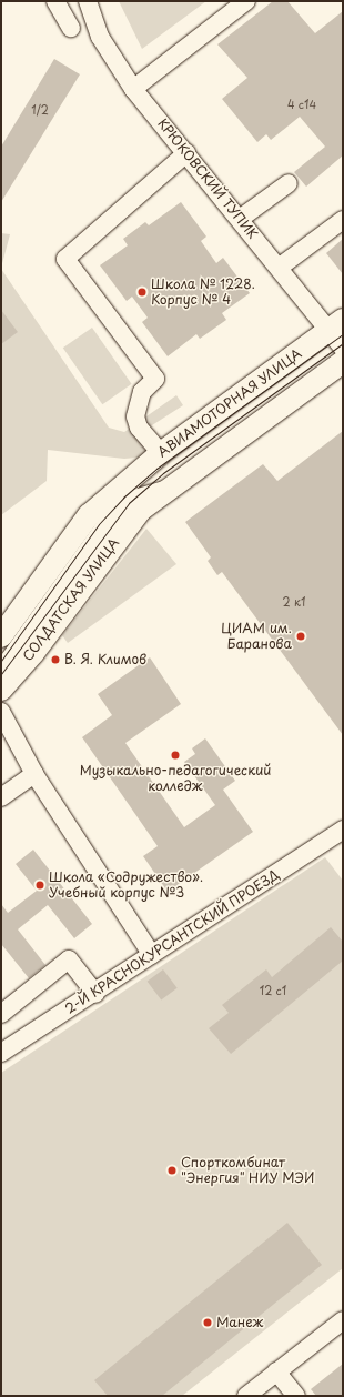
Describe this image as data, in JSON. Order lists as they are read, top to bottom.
{
  "streets": {
    "main road": ["АВИАМОТОРНАЯ УЛИЦА", "СОЛДАТСКАЯ УЛИЦА"],
    "street": ["КРЮКОВСКИЙ ТУПИК", "2-Й КРАСНОКУРСАНТСКИЙ ПРОЕЗД"]
  },
  "crossings": [
    ["КРЮКОВСКИЙ ТУПИК", "АВИАМОТОРНАЯ УЛИЦА"]
  ],
  "places": [
    "Школа № 1228. Корпус № 4",
    "ЦИАМ им. Баранова",
    "В. Я. Климов",
    "Музыкально-педагогический колледж",
    "Школа «Содружество». Учебный корпус №3",
    "Спорткомбинат \"Энергия\" НИУ МЭИ",
    "Манеж"
  ],
  "house_numbers": [
    "4 с14",
    "1/2",
    "2 к1",
    "12 с1"
  ]
}
